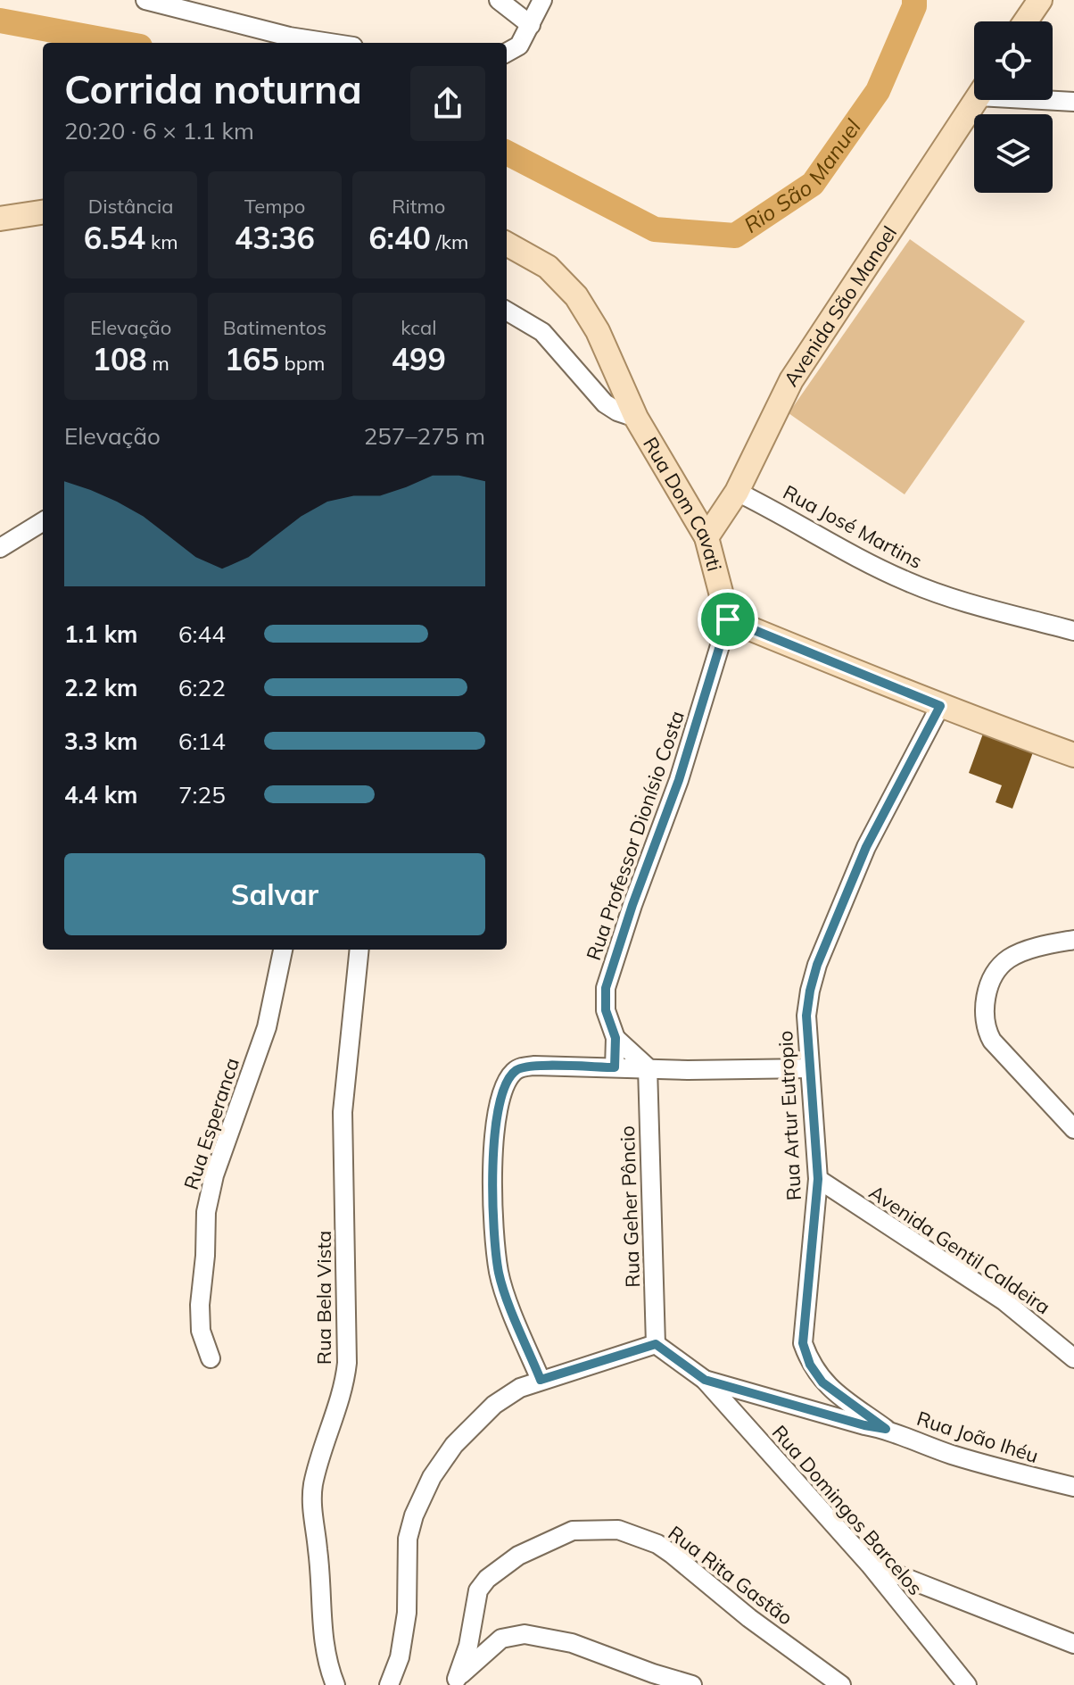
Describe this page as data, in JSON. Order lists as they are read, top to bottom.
{
  "streets": {
    "main road": ["Avenida São Manoel", "Rua Dom Cavati"],
    "street": [
      "Rua José Martins",
      "Rua Professor Dionísio Costa",
      "Rua Artur Eutropio",
      "Rua Esperanca",
      "Rua Geher Pôncio",
      "Avenida Gentil Caldeira",
      "Rua Bela Vista",
      "Rua João Ihéu",
      "Rua Domingos Barcelos",
      "Rua Rita Gastão"
    ]
  },
  "crossings": [
    ["Avenida São Manoel", "Rua Dom Cavati"],
    ["Avenida São Manoel", "Rua José Martins"],
    ["Rua Dom Cavati", "Rua Professor Dionísio Costa"],
    ["Rua Artur Eutropio", "Avenida Gentil Caldeira"],
    ["Rua Artur Eutropio", "Rua João Ihéu"],
    ["Rua Geher Pôncio", "Rua Domingos Barcelos"],
    ["Rua João Ihéu", "Rua Domingos Barcelos"]
  ],
  "water": ["Rio São Manuel"],
  "page": {
    "heading": ["Corrida noturna", "20:20 · 6 × 1.1 km"],
    "stats": [
      ["Distância", "6.54 km"],
      ["Tempo", "43:36"],
      ["Ritmo", "6:40 /km"],
      ["Elevação", "108 m"],
      ["Batimentos", "165 bpm"],
      ["kcal", "499"]
    ],
    "chart": ["Elevação", "257–275 m"],
    "list": [
      {
        "name": "1.1 km",
        "note": "6:44"
      },
      {
        "name": "2.2 km",
        "note": "6:22"
      },
      {
        "name": "3.3 km",
        "note": "6:14"
      },
      {
        "name": "4.4 km",
        "note": "7:25"
      }
    ],
    "buttons": "Salvar"
  }
}
